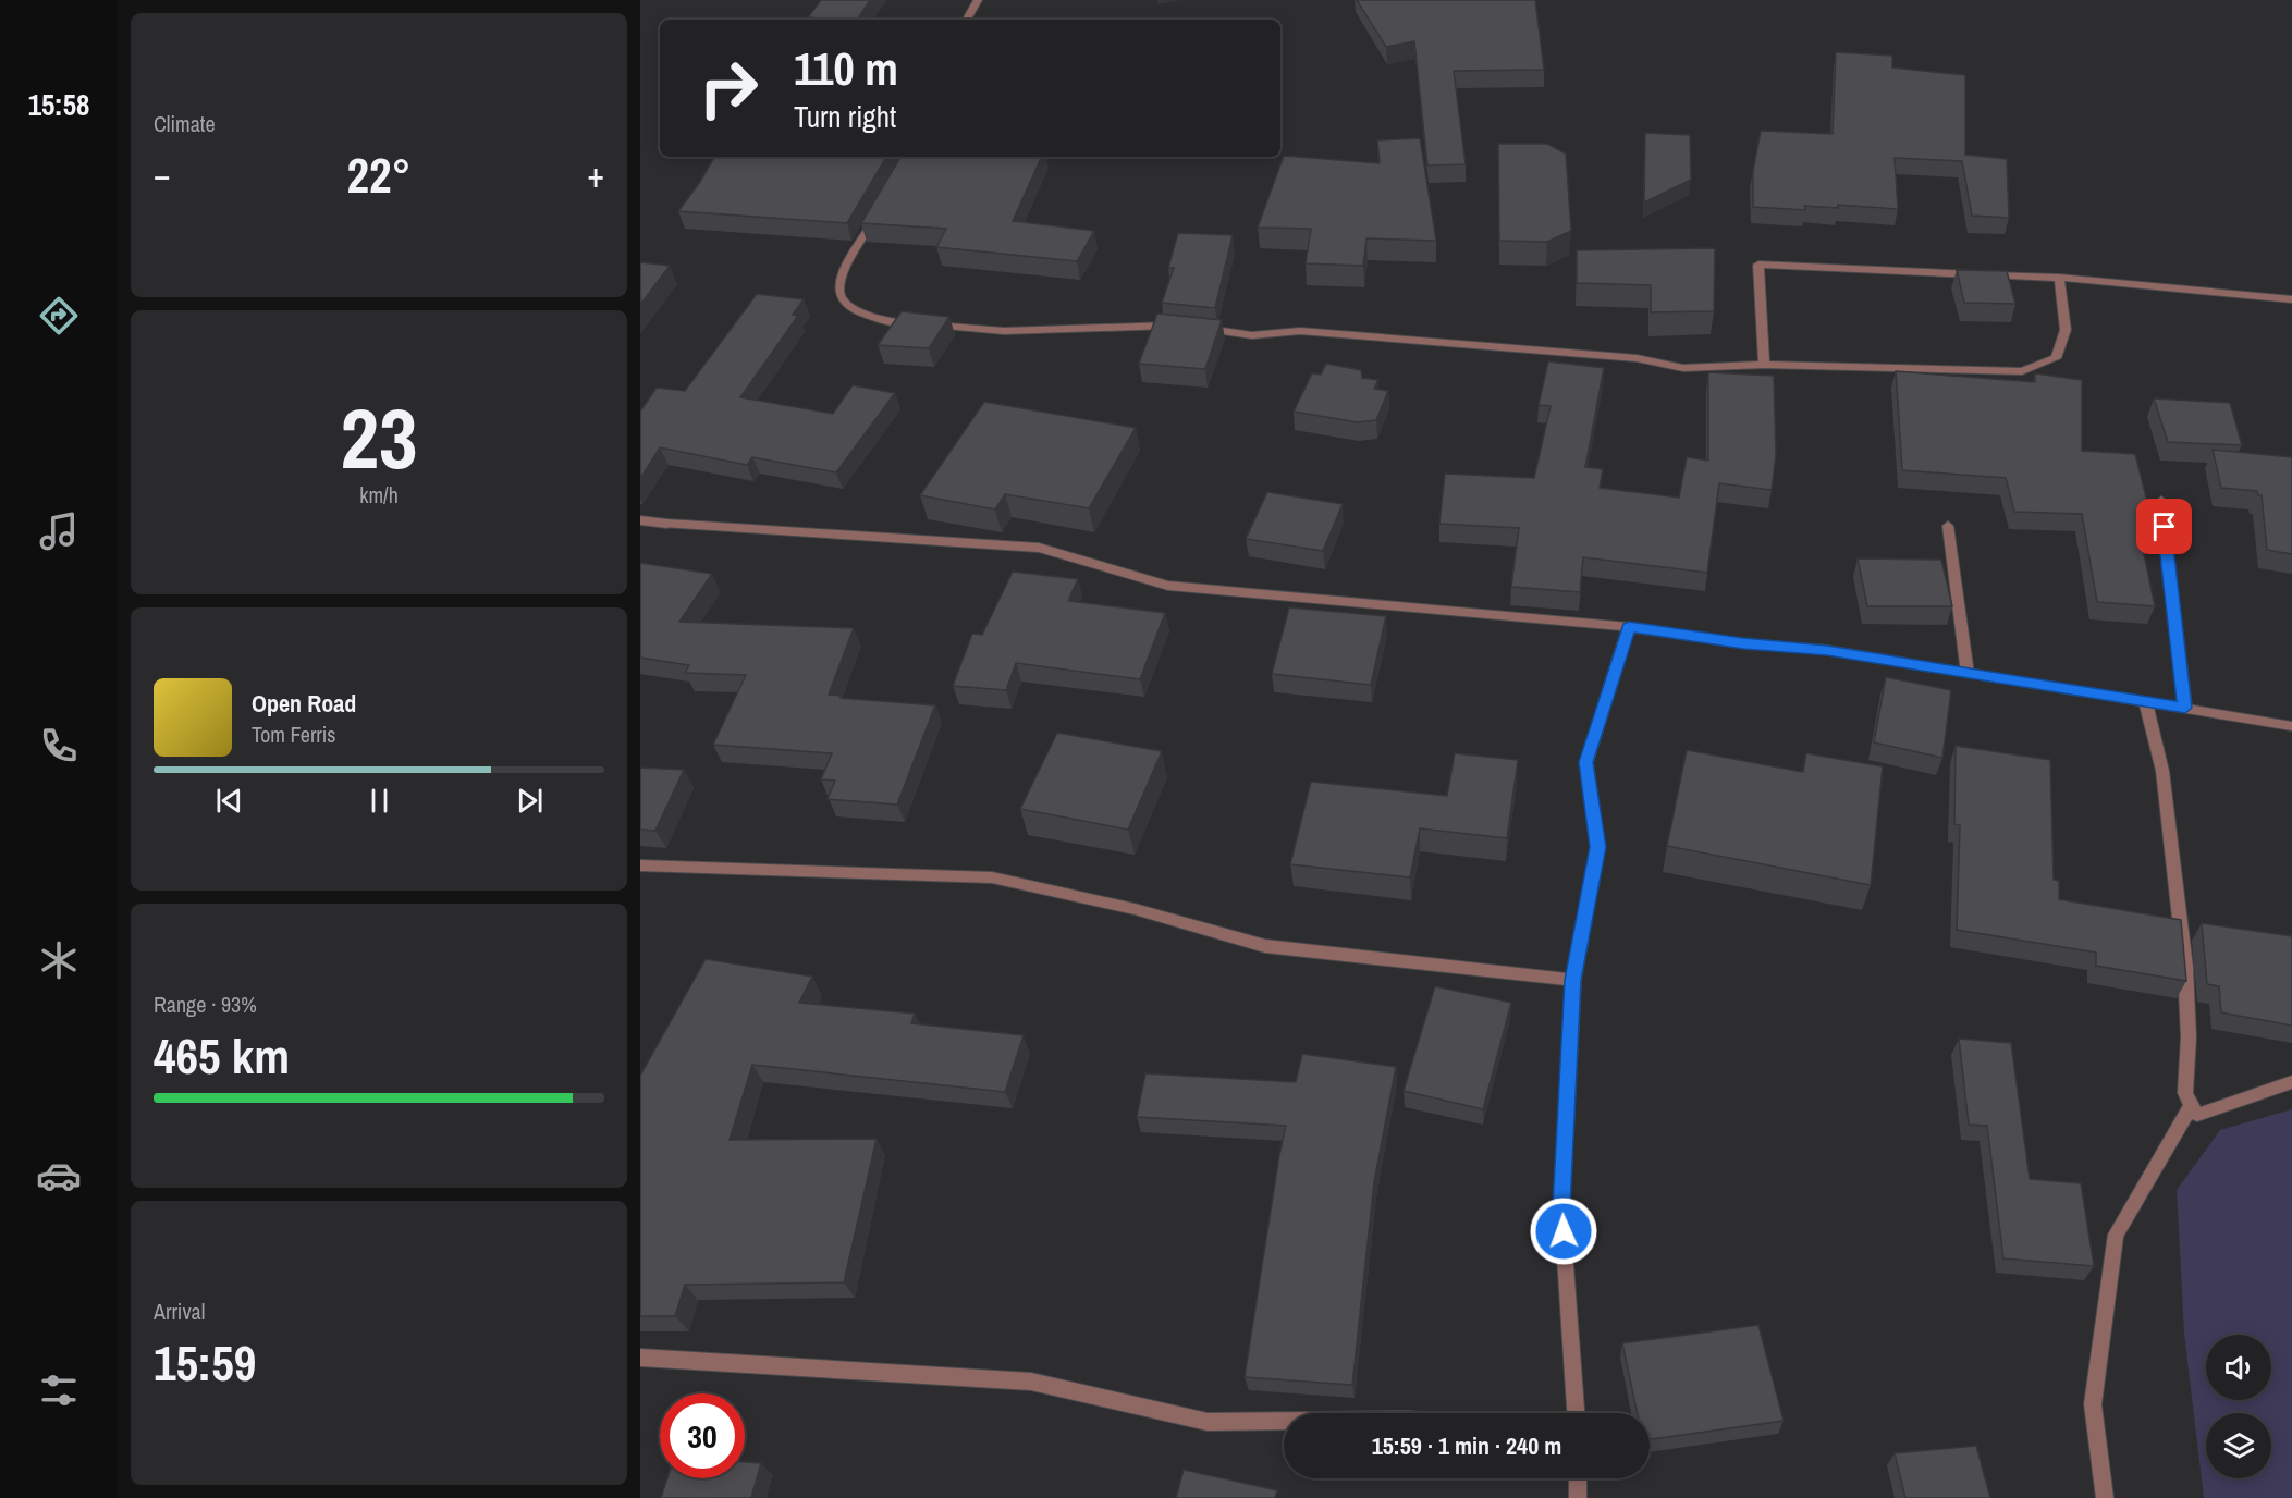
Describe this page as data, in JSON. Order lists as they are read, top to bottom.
{
  "page": {
    "tabs": "15:58",
    "tile": [
      "Climate",
      ["23", "km/h"],
      ["Range · 93%", "465 km"],
      ["Arrival", "15:59"]
    ],
    "turn": ["110 m", "Turn right"],
    "heat": ["−", "22°", "+"],
    "song": ["Open Road", "Tom Ferris"],
    "limit": "30",
    "trip": "15:59 · 1 min · 240 m"
  }
}
